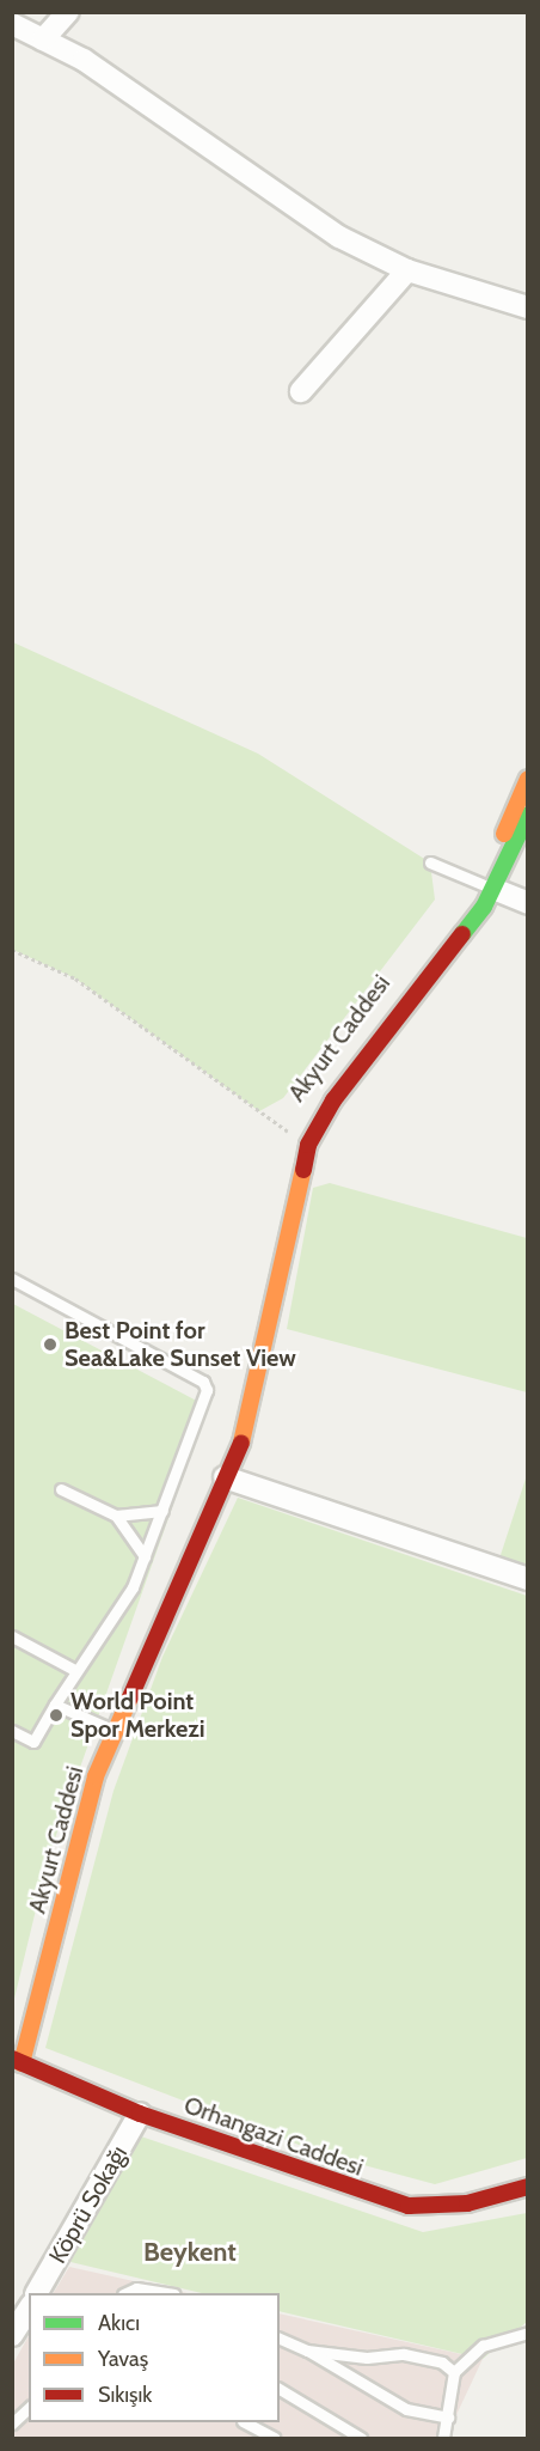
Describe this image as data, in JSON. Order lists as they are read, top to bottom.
{
  "streets": {
    "street": ["Akyurt Caddesi", "Orhangazi Caddesi", "Köprü Sokağı"]
  },
  "crossings": [
    ["Akyurt Caddesi", "Orhangazi Caddesi"],
    ["Orhangazi Caddesi", "Köprü Sokağı"]
  ],
  "districts": ["Beykent"],
  "places": ["Best Point for Sea&Lake Sunset View", "World Point Spor Merkezi"],
  "legend": ["Akıcı", "Yavaş", "Sıkışık"]
}
